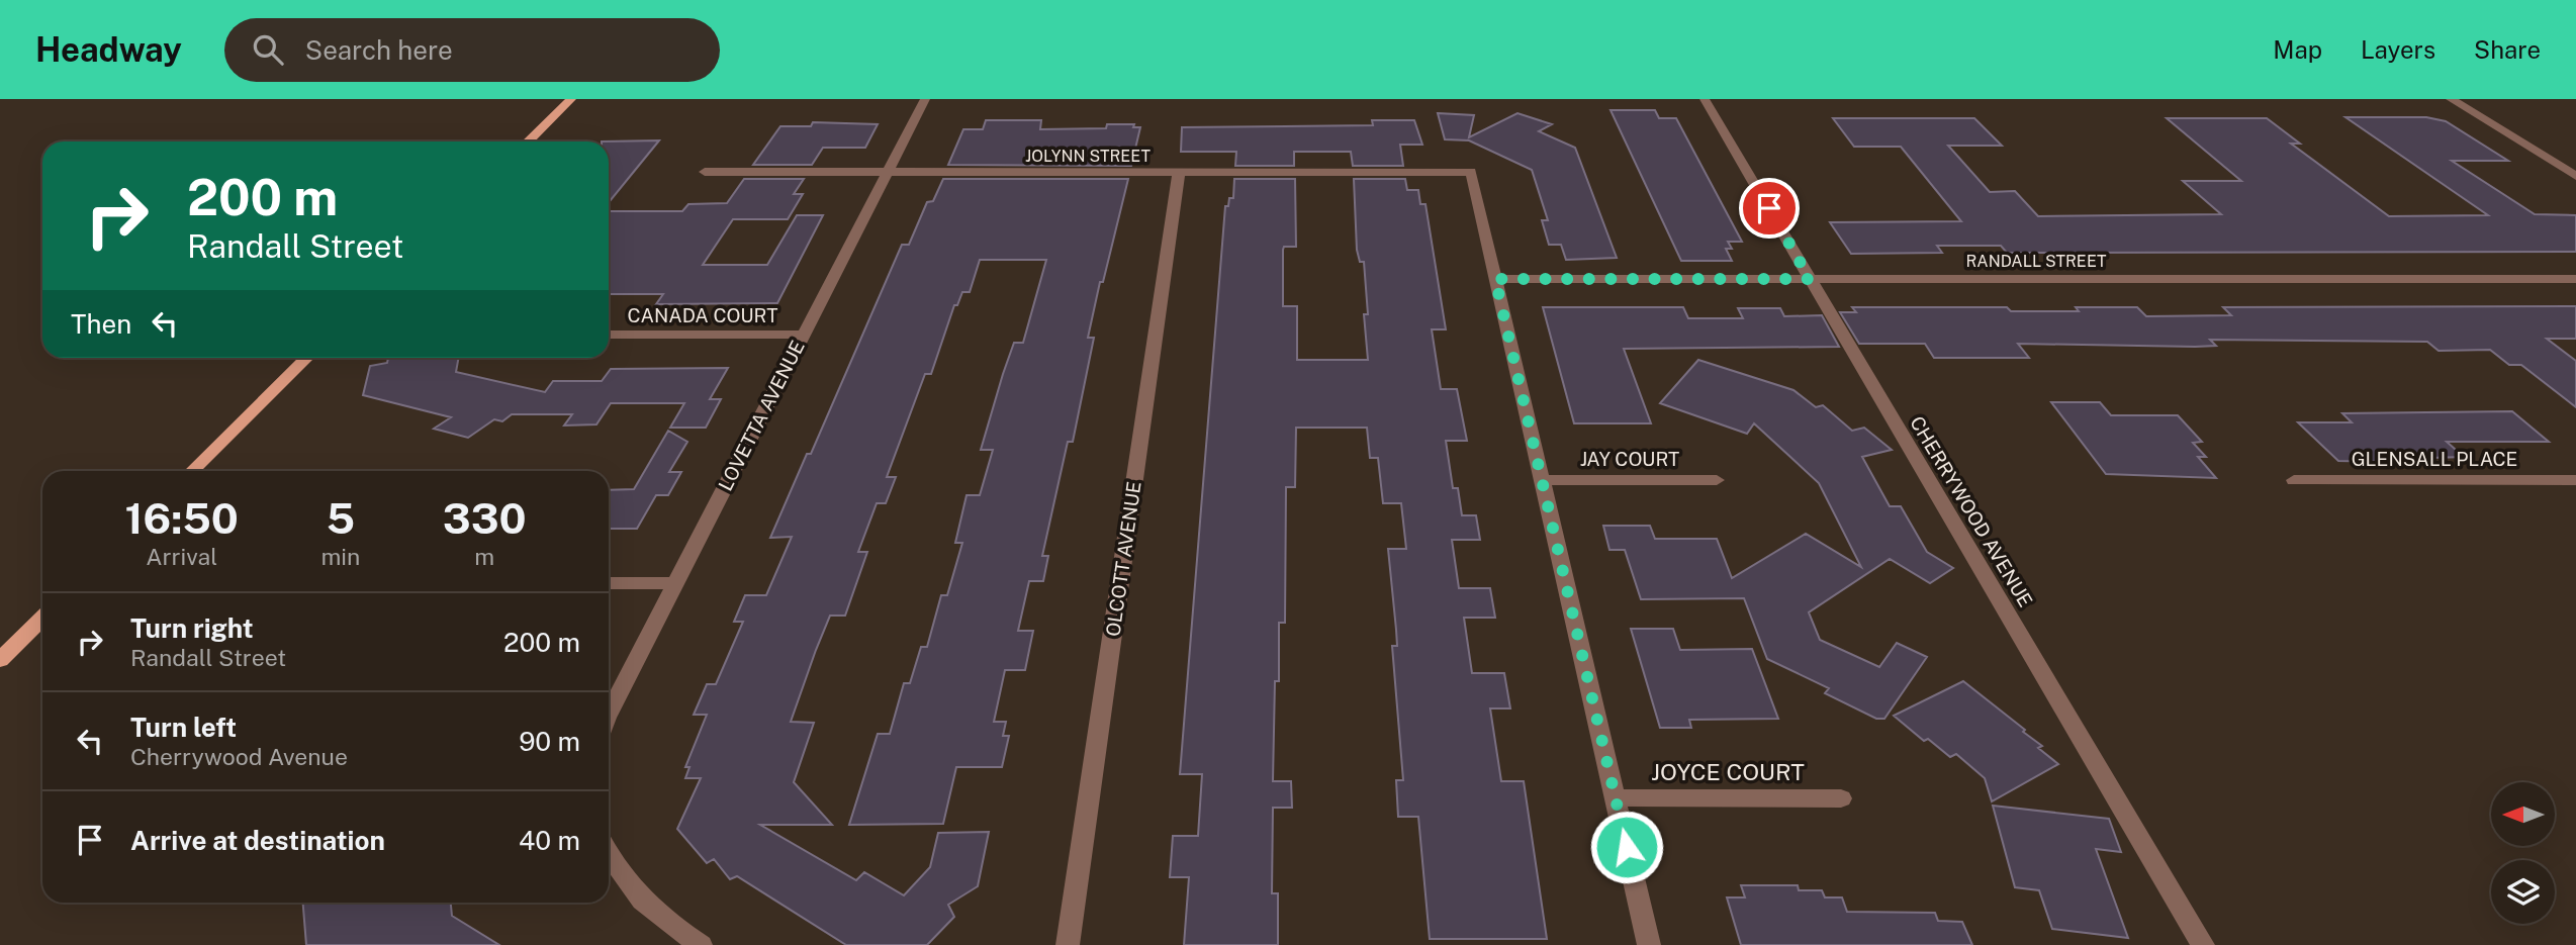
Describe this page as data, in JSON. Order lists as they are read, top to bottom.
{
  "streets": {
    "street": [
      "JOLYNN STREET",
      "RANDALL STREET",
      "CANADA COURT",
      "LOVETTA AVENUE",
      "JAY COURT",
      "GLENSALL PLACE",
      "CHERRYWOOD AVENUE",
      "OLCOTT AVENUE",
      "JOYCE COURT"
    ]
  },
  "crossings": [
    ["JOLYNN STREET", "RANDALL STREET"],
    ["JOLYNN STREET", "LOVETTA AVENUE"],
    ["JOLYNN STREET", "OLCOTT AVENUE"],
    ["RANDALL STREET", "CHERRYWOOD AVENUE"],
    ["CANADA COURT", "LOVETTA AVENUE"]
  ],
  "north": "left",
  "page": {
    "header": "Headway",
    "search": "Search here",
    "nav": ["Map", "Layers", "Share"],
    "turn": ["200 m", "Randall Street"],
    "then": "Then",
    "eta": [
      "16:50",
      "Arrival",
      "5",
      "min",
      "330",
      "m"
    ],
    "list": [
      {
        "name": "Turn right",
        "note": "Randall Street",
        "value": "200 m"
      },
      {
        "name": "Turn left",
        "note": "Cherrywood Avenue",
        "value": "90 m"
      },
      {
        "name": "Arrive at destination",
        "value": "40 m"
      }
    ]
  }
}
